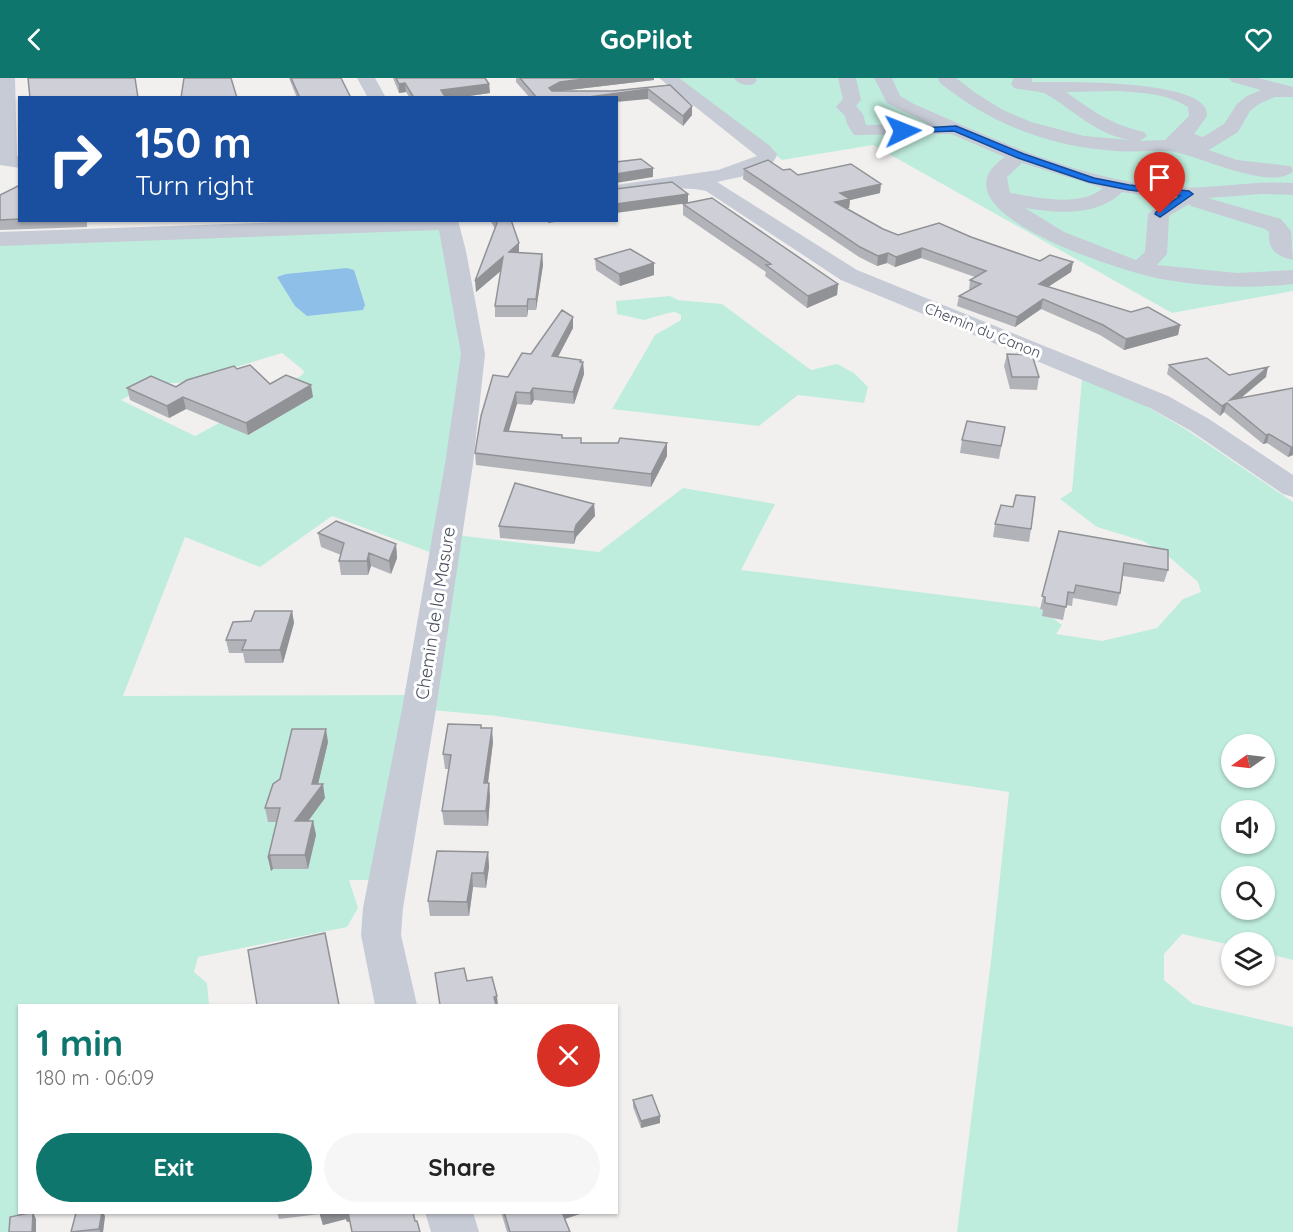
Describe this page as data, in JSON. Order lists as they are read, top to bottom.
{
  "streets": {
    "street": ["Chemin du Canon", "Chemin de la Masure"]
  },
  "north": "left",
  "page": {
    "header": "GoPilot",
    "turn": ["150 m", "Turn right"],
    "heading": ["1 min", "180 m · 06:09"],
    "buttons": ["Exit", "Share"]
  }
}
